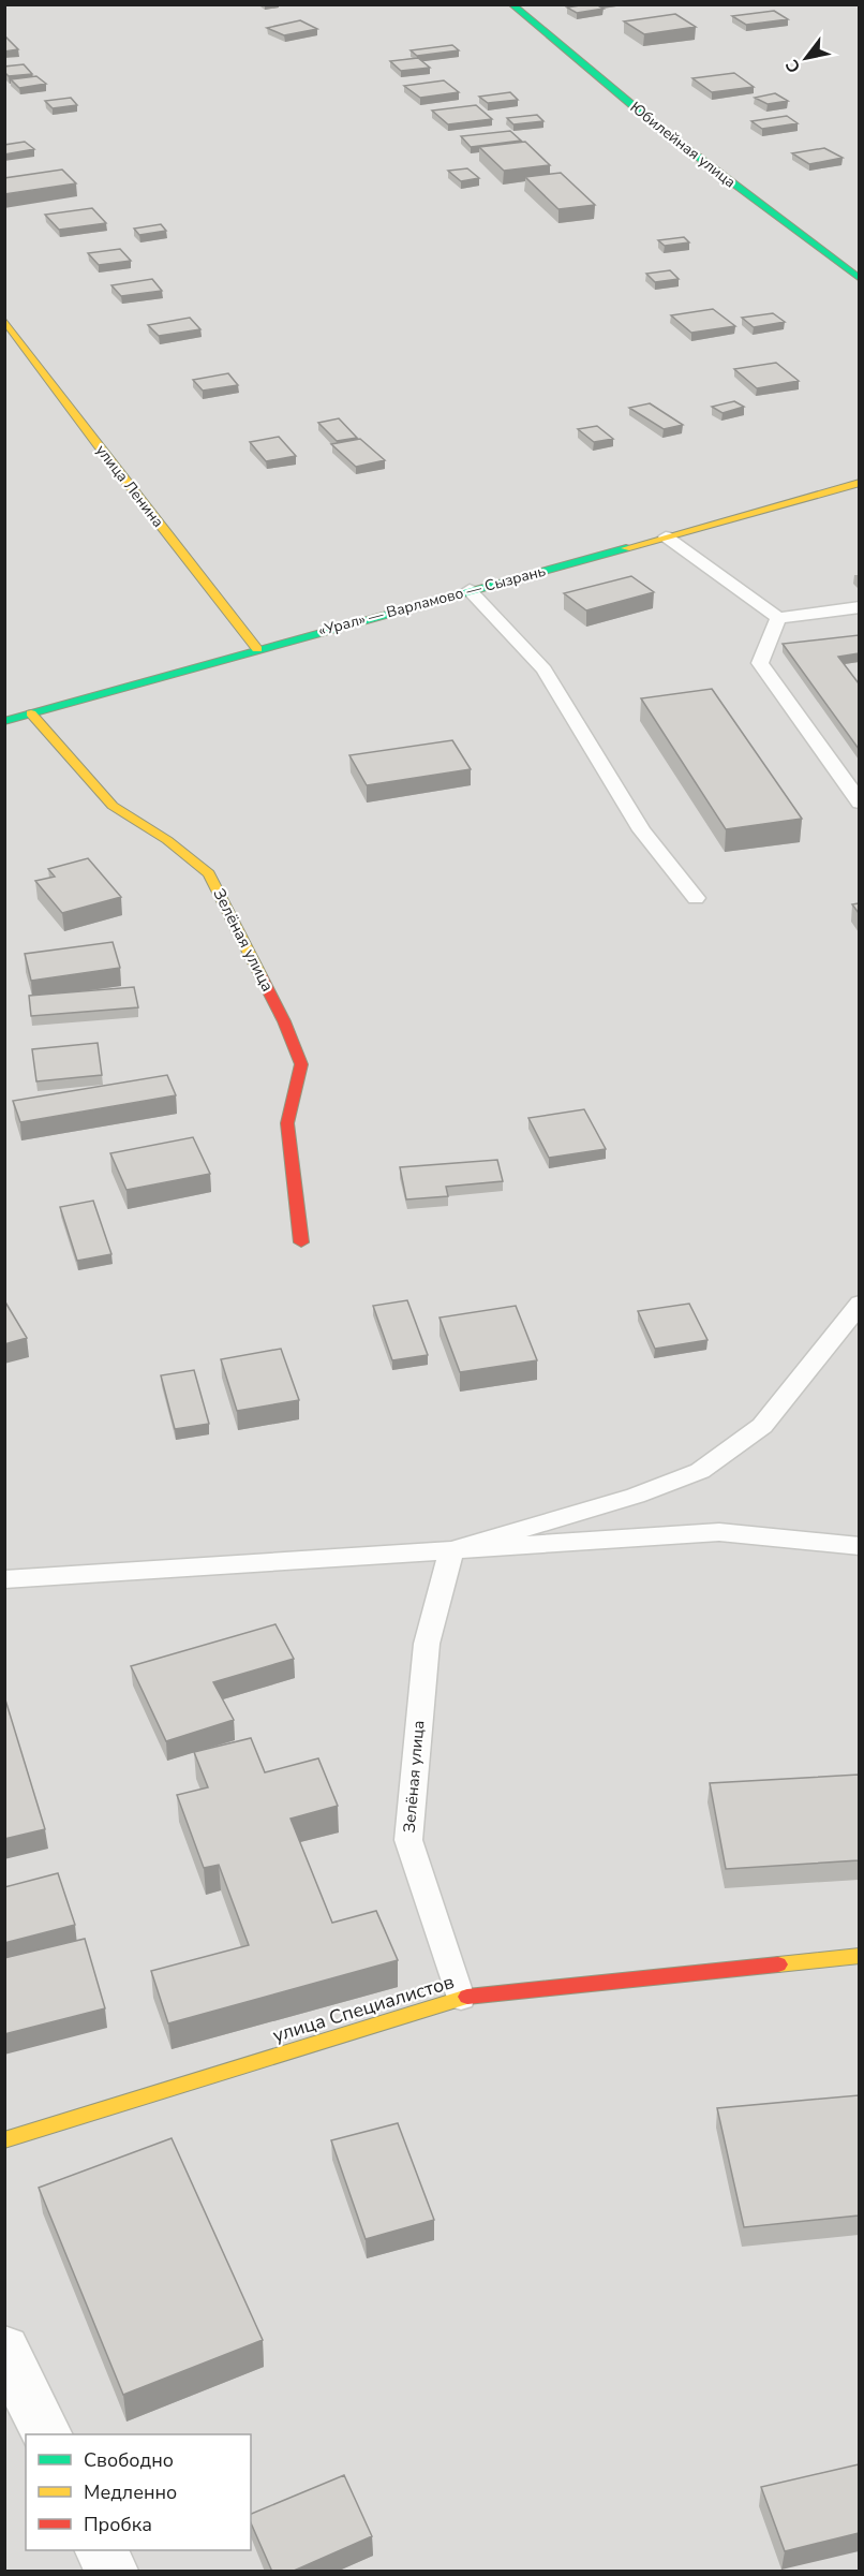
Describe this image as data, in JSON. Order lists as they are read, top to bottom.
{
  "streets": {
    "street": [
      "Юбилейная улица",
      "улица Ленина",
      "«Урал» — Варламово — Сызрань",
      "Зелёная улица",
      "улица Специалистов"
    ]
  },
  "crossings": [
    ["улица Ленина", "«Урал» — Варламово — Сызрань"],
    ["«Урал» — Варламово — Сызрань", "Зелёная улица"],
    ["Зелёная улица", "улица Специалистов"]
  ],
  "legend": ["Свободно", "Медленно", "Пробка"],
  "north": "bottom left"
}
